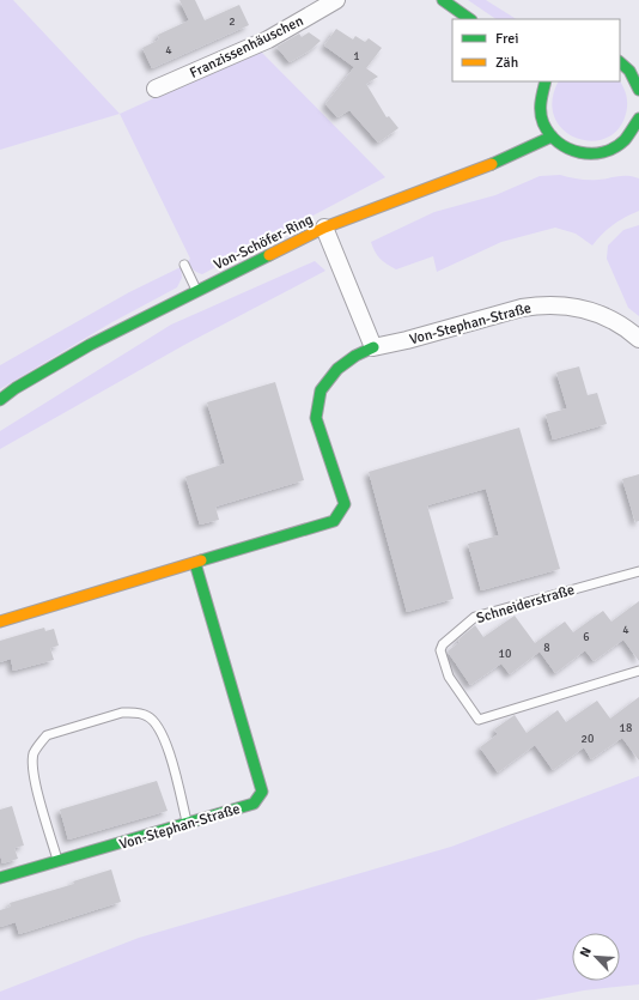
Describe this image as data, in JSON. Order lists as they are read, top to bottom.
{
  "streets": {
    "street": ["Franzissenhäuschen", "Von-Schöfer-Ring", "Von-Stephan-Straße"],
    "lane": ["Schneiderstraße"]
  },
  "house_numbers": [
    "2",
    "4",
    "1",
    "4",
    "6",
    "8",
    "10",
    "18",
    "20"
  ],
  "legend": ["Frei", "Zäh"],
  "north": "top left"
}
